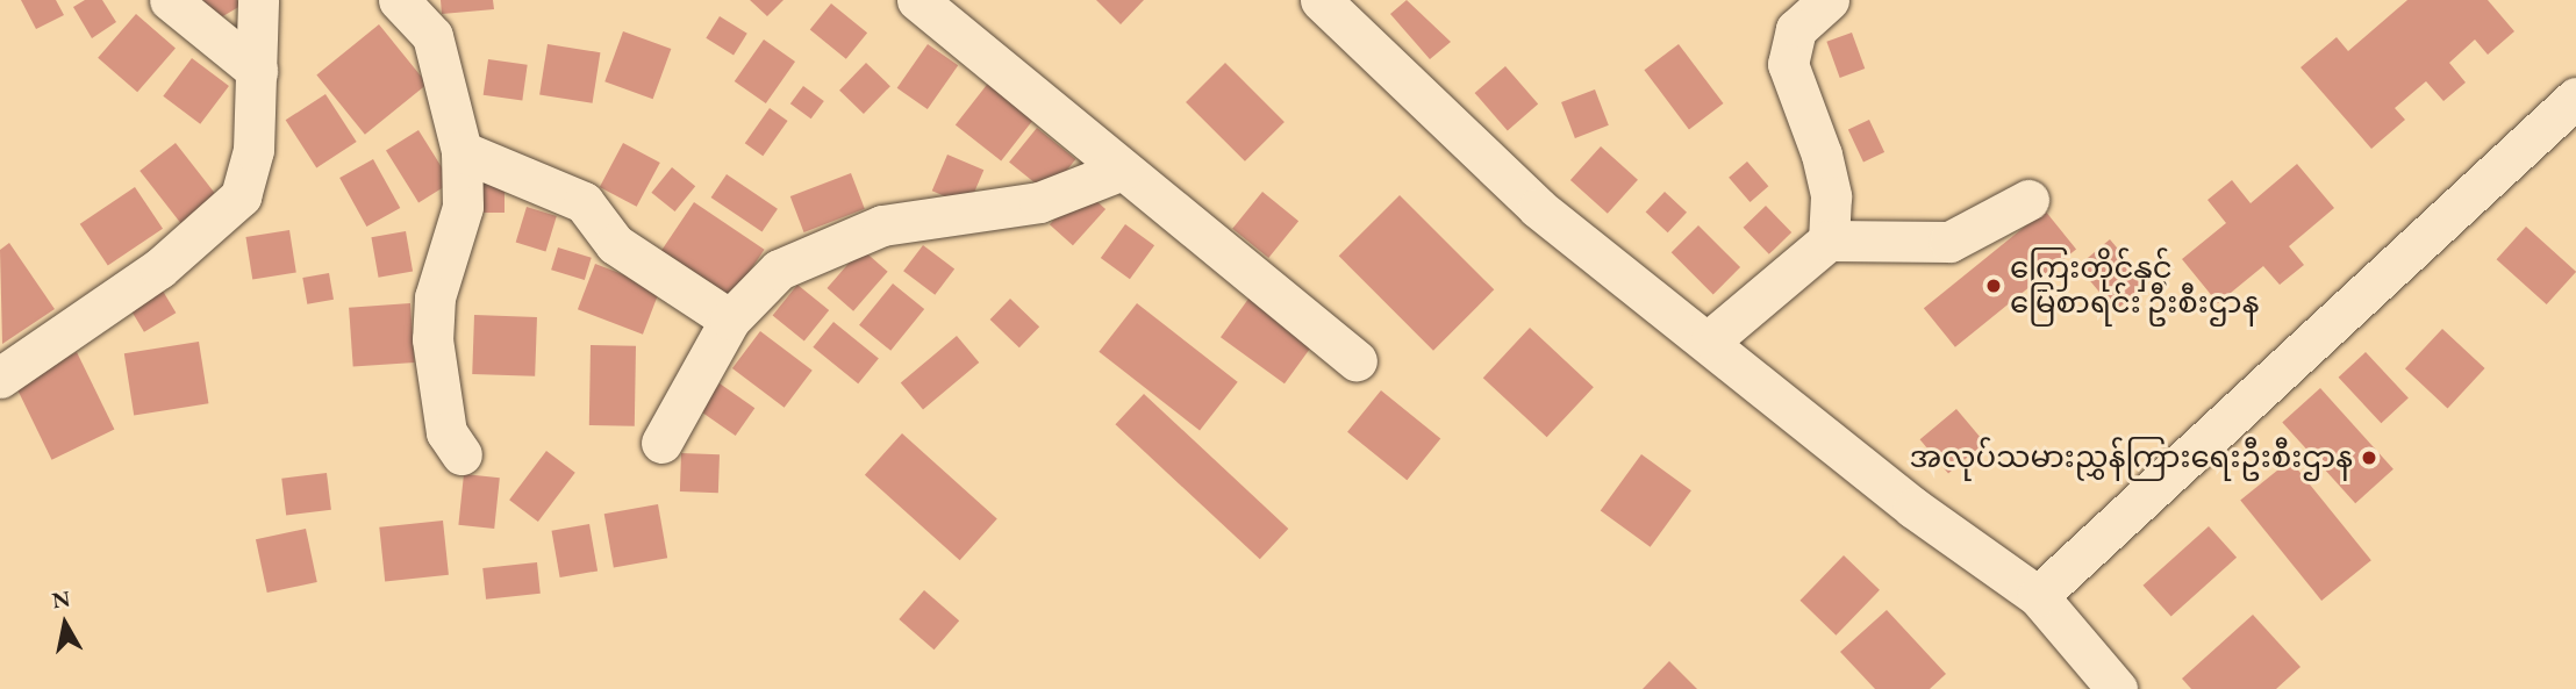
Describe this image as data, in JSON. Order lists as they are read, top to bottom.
{
  "places": ["ကြေးတိုင်နှင့် မြေစာရင်း ဦးစီးဌာန", "အလုပ်သမားညွှန်ကြားရေးဦးစီးဌာန"],
  "north": "top"
}
